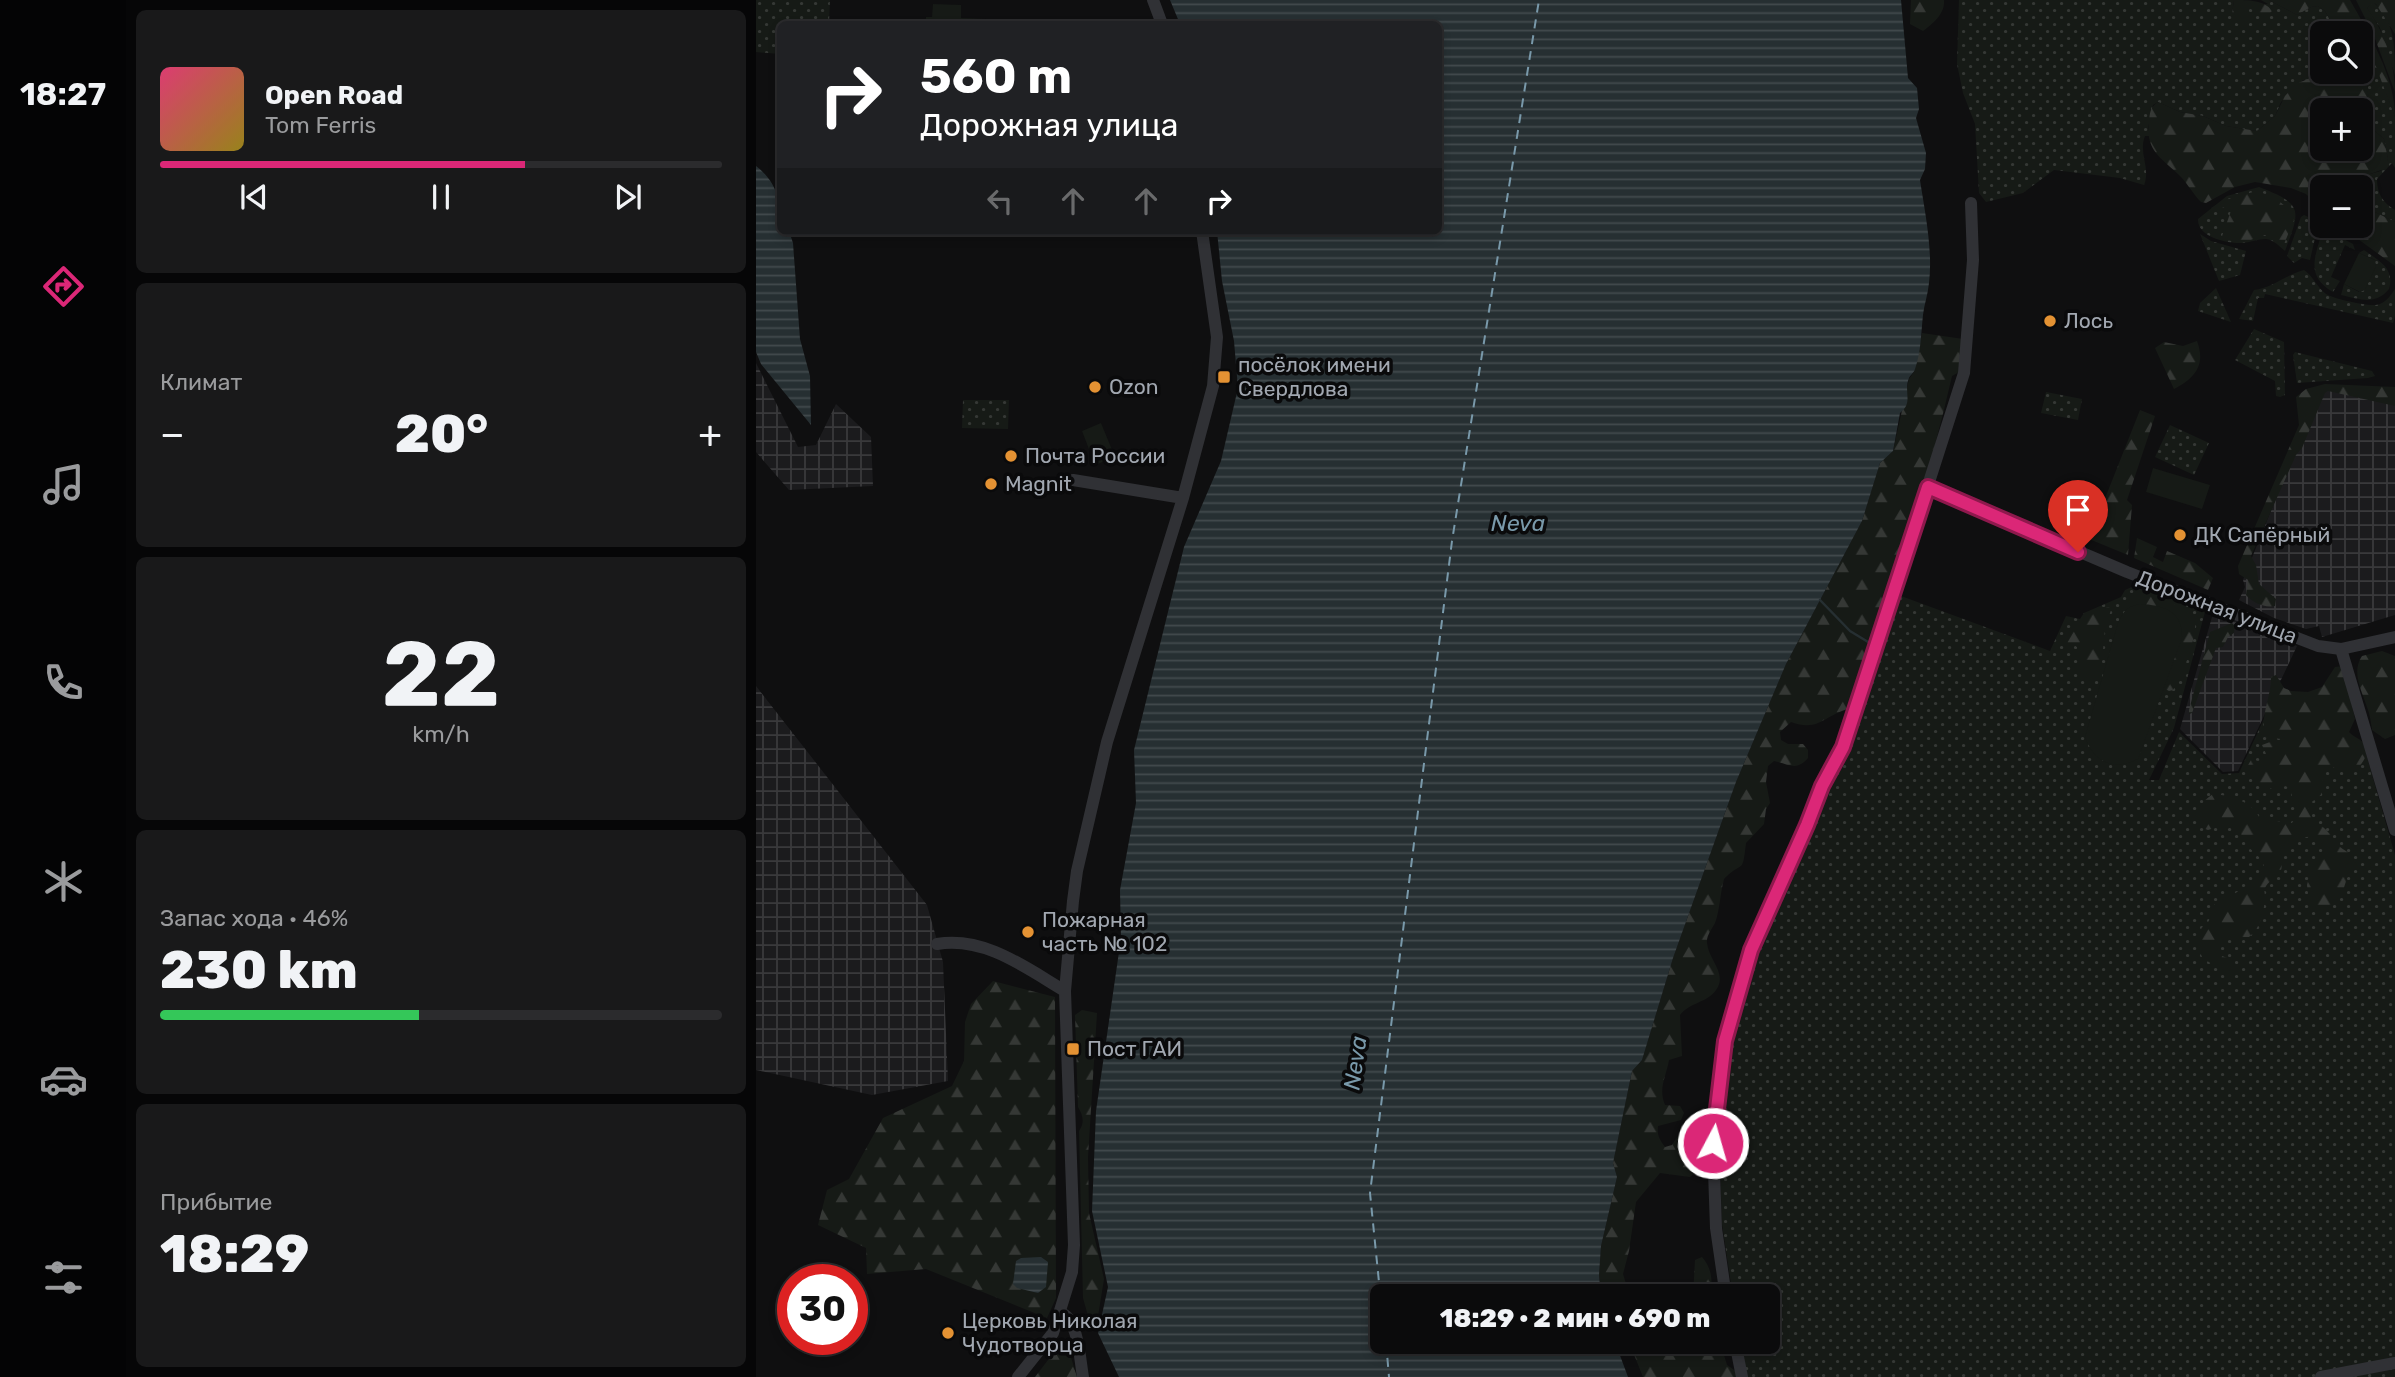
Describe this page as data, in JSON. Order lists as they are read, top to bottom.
{
  "streets": {
    "street": ["Дорожная улица"]
  },
  "water": ["Neva"],
  "places": {
    "other": [
      "Лось",
      "Ozon",
      "Почта России",
      "Magnit",
      "ДК Сапёрный",
      "Пожарная часть № 102",
      "Церковь Николая Чудотворца"
    ],
    "transit": ["посёлок имени Свердлова", "Пост ГАИ"]
  },
  "page": {
    "tabs": "18:27",
    "map_buttons": ["+", "−"],
    "turn": ["560 m", "Дорожная улица"],
    "song": ["Open Road", "Tom Ferris"],
    "tile": [
      "Климат",
      ["22", "km/h"],
      ["Запас хода · 46%", "230 km"],
      ["Прибытие", "18:29"]
    ],
    "heat": ["−", "20°", "+"],
    "limit": "30",
    "trip": "18:29 · 2 мин · 690 m"
  }
}
